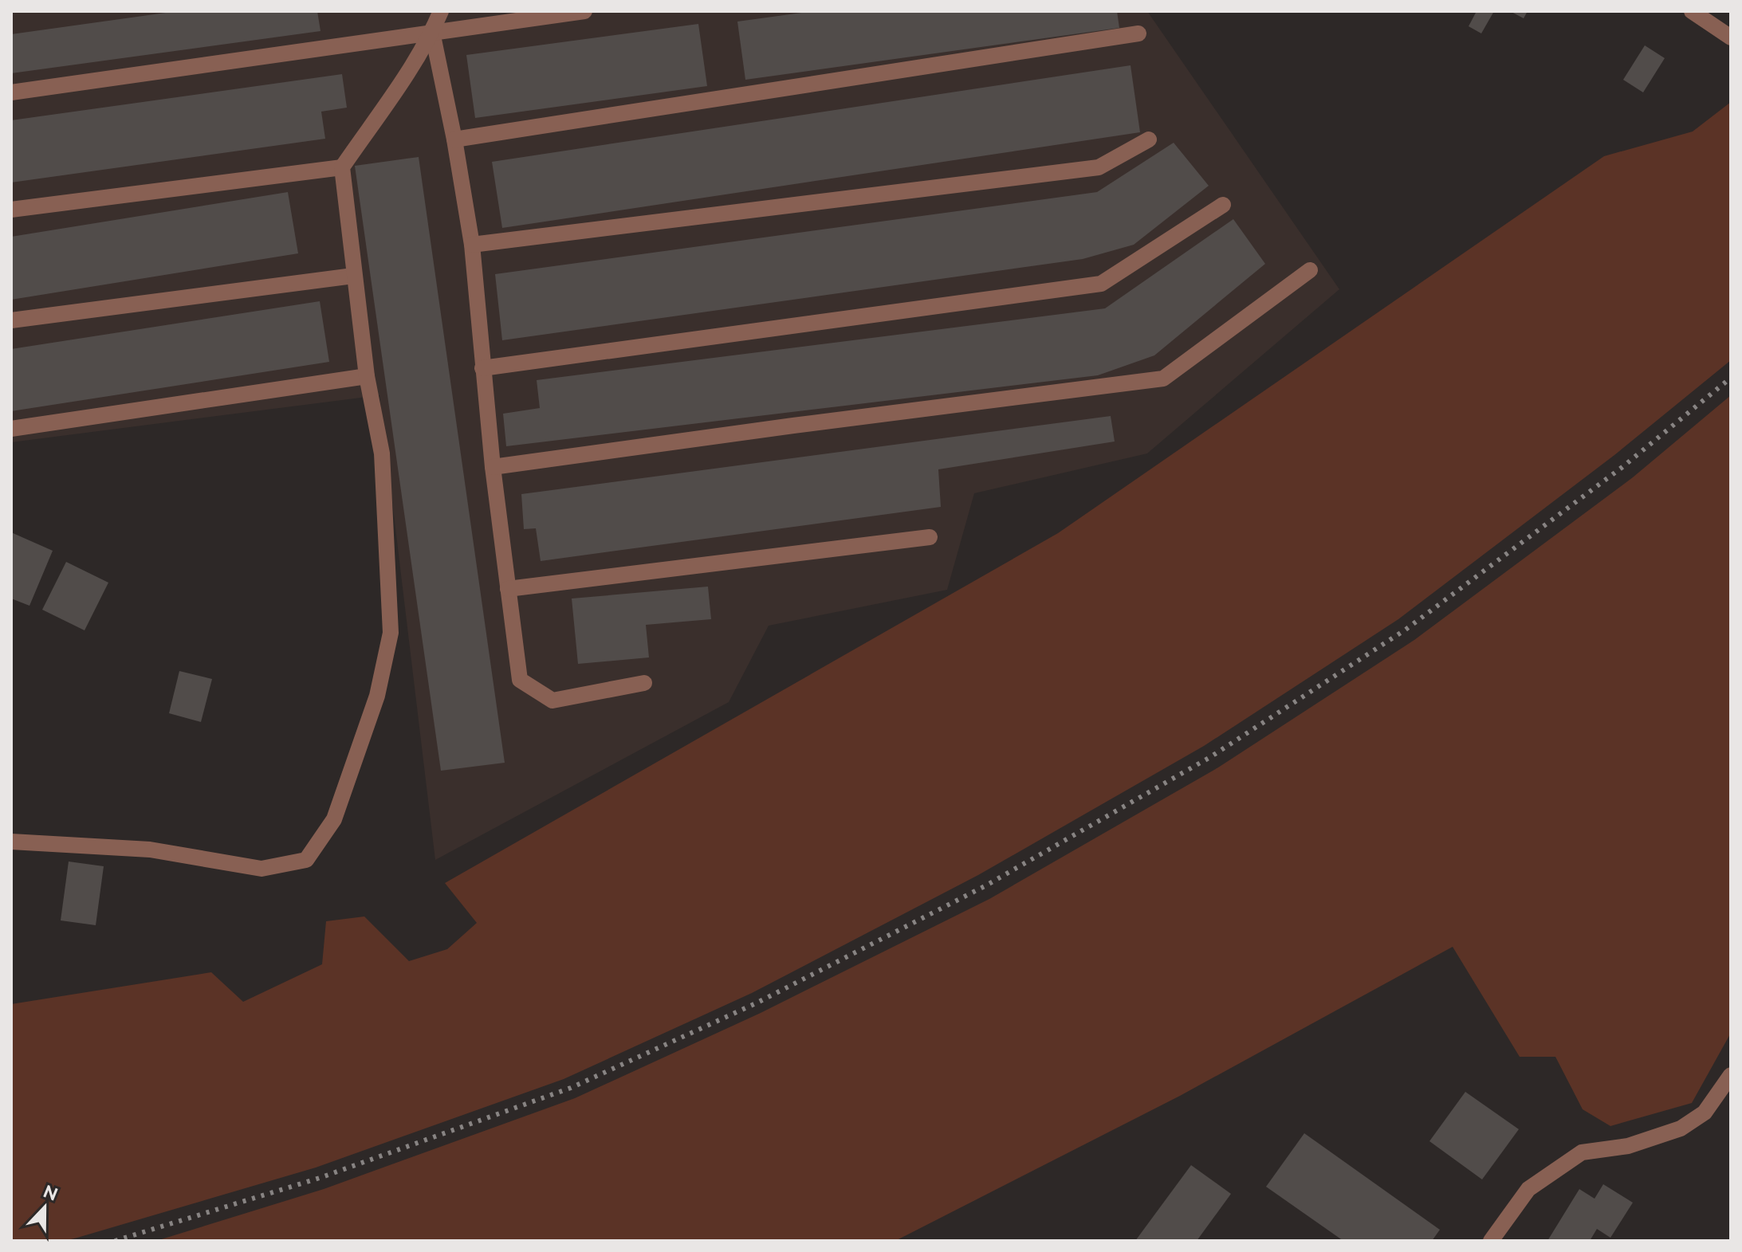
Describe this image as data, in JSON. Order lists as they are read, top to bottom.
{
  "north": "top"
}
